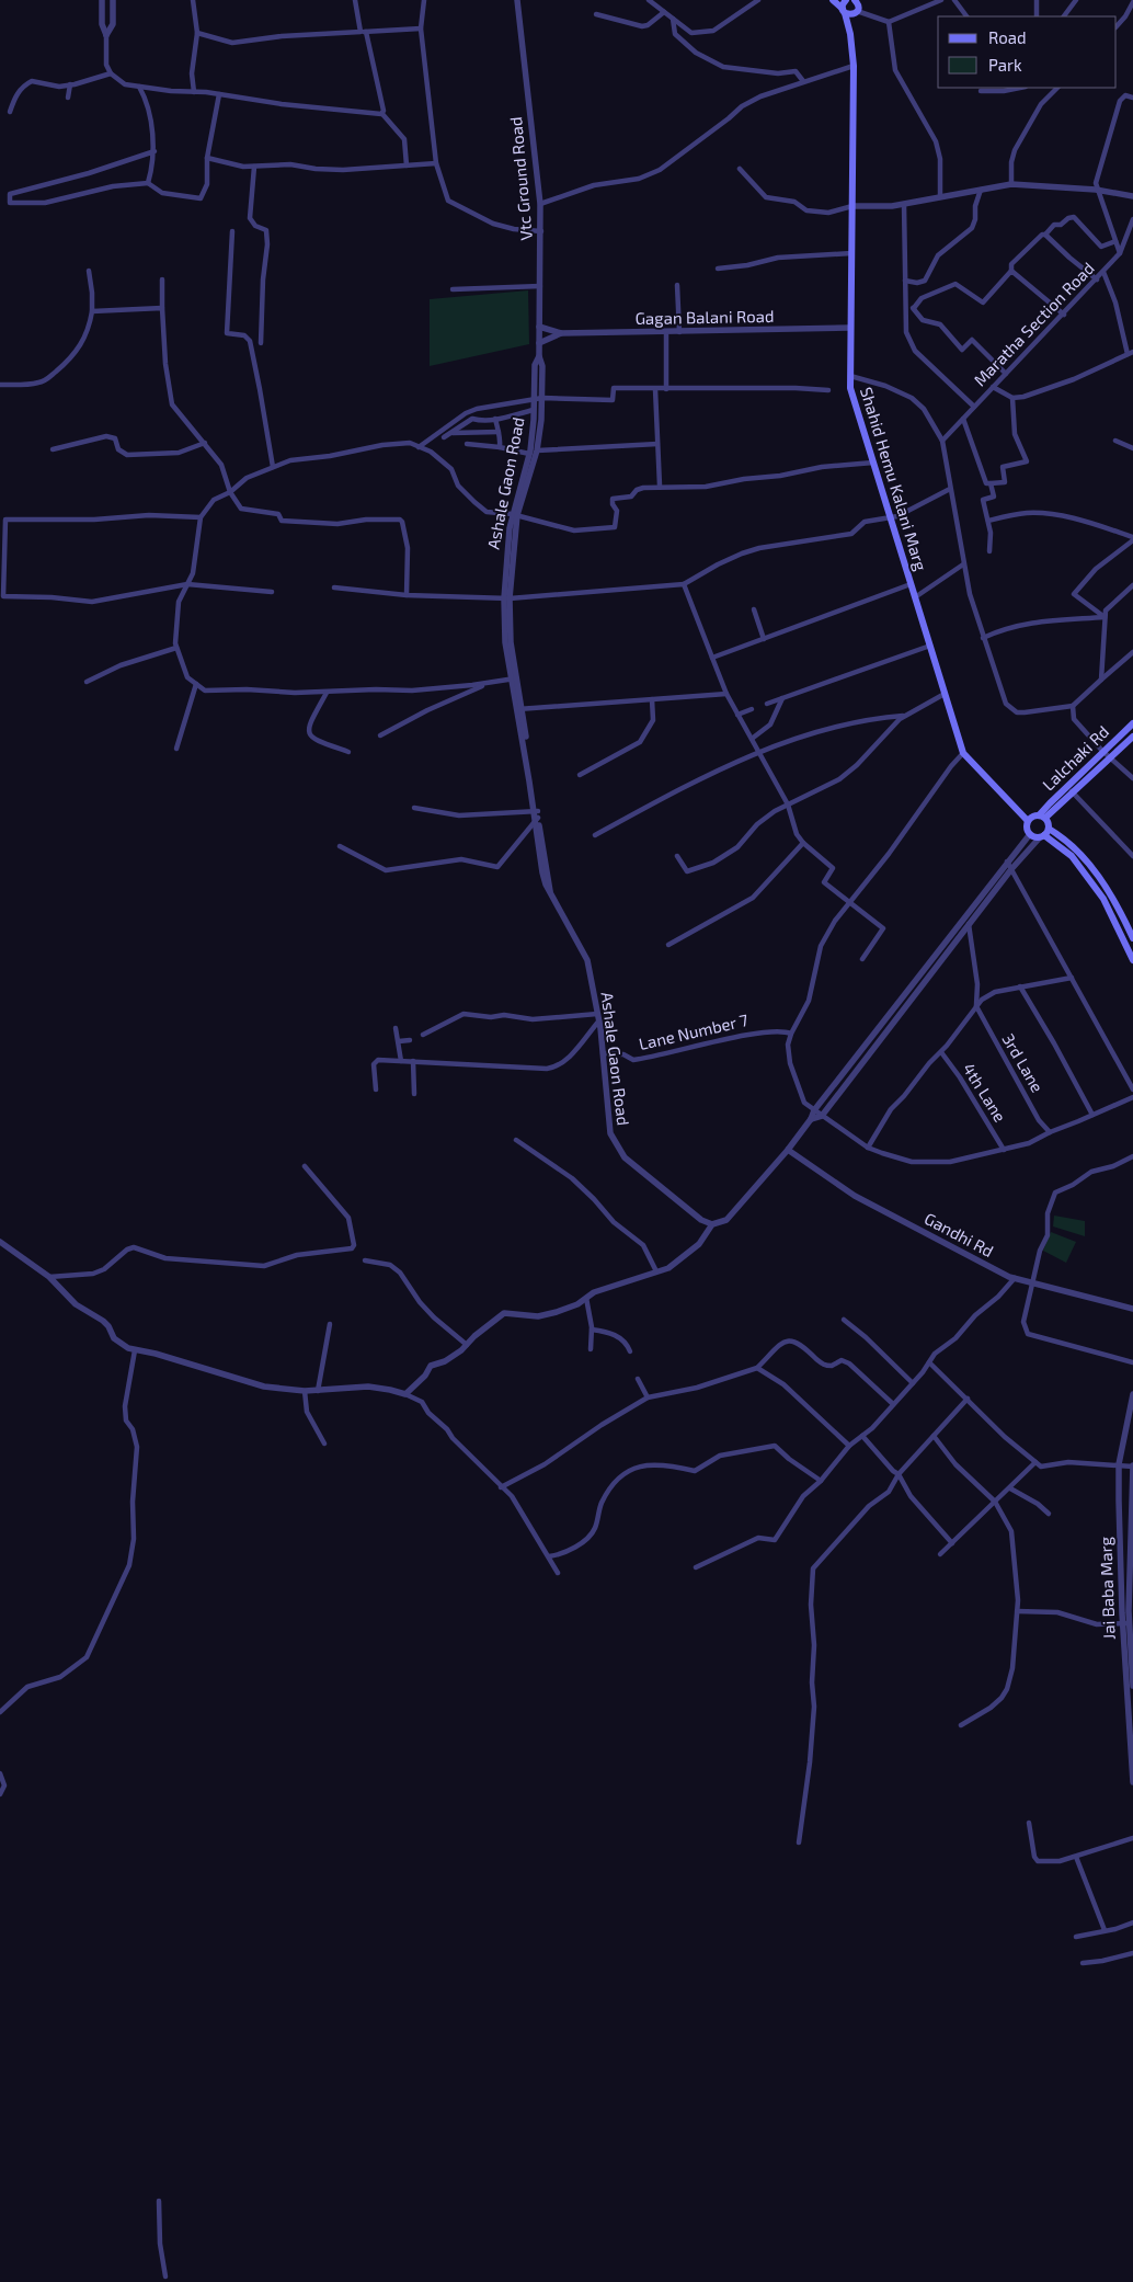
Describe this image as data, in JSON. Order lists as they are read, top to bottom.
{
  "streets": {
    "main road": ["Shahid Hemu Kalani Marg", "Lalchaki Rd"],
    "street": [
      "Vtc Ground Road",
      "Gagan Balani Road",
      "Maratha Section Road",
      "Ashale Gaon Road",
      "Lane Number 7",
      "3rd Lane",
      "4th Lane",
      "Gandhi Rd",
      "Jai Baba Marg"
    ]
  },
  "crossings": [
    ["Vtc Ground Road", "Gagan Balani Road"],
    ["Vtc Ground Road", "Ashale Gaon Road"],
    ["Gagan Balani Road", "Shahid Hemu Kalani Marg"],
    ["Shahid Hemu Kalani Marg", "Lalchaki Rd"],
    ["Ashale Gaon Road", "Lane Number 7"]
  ],
  "legend": ["Road", "Park"]
}
